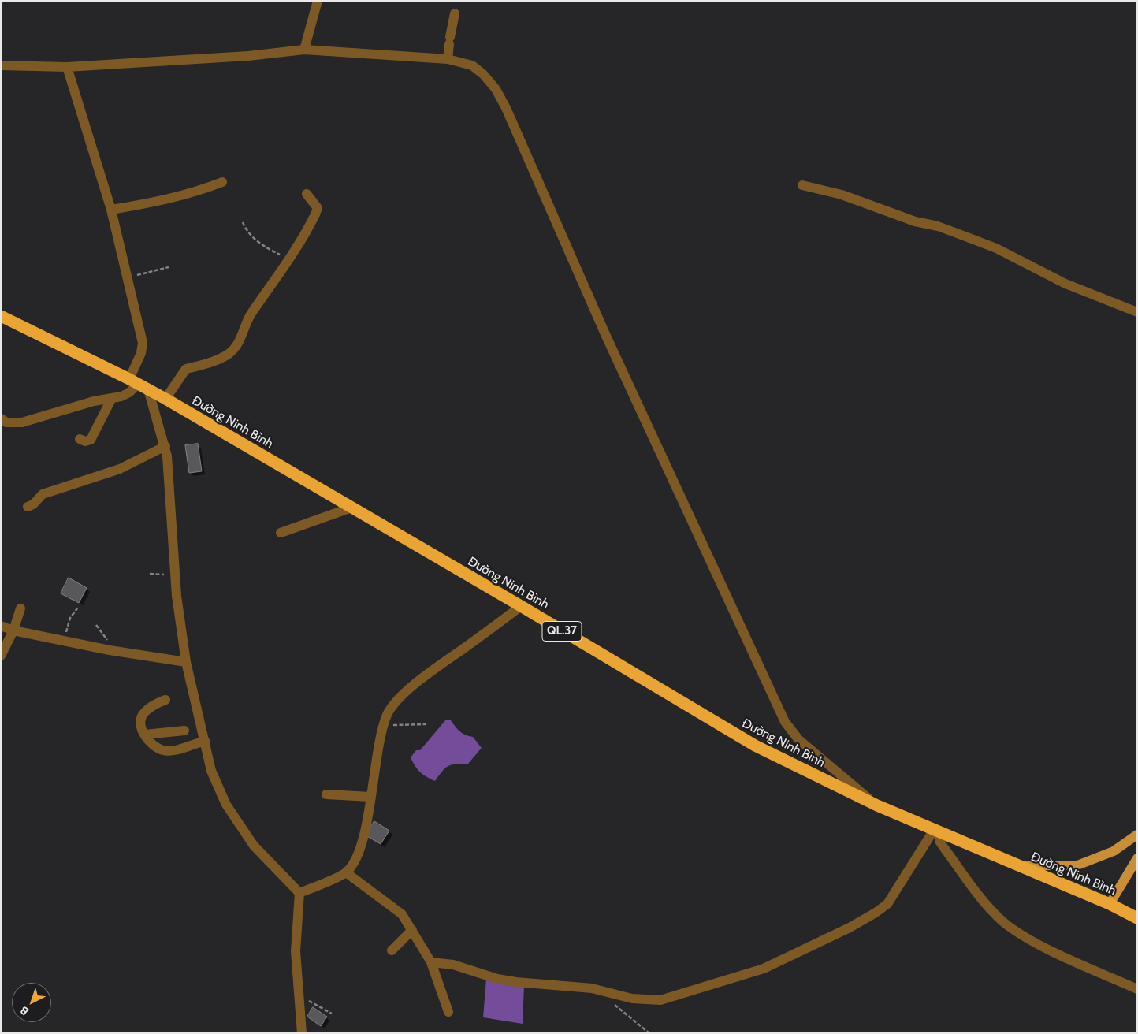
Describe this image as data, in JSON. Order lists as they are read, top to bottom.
{
  "streets": {
    "highway": ["Đường Ninh Bình", "QL.37"]
  },
  "north": "bottom left"
}
